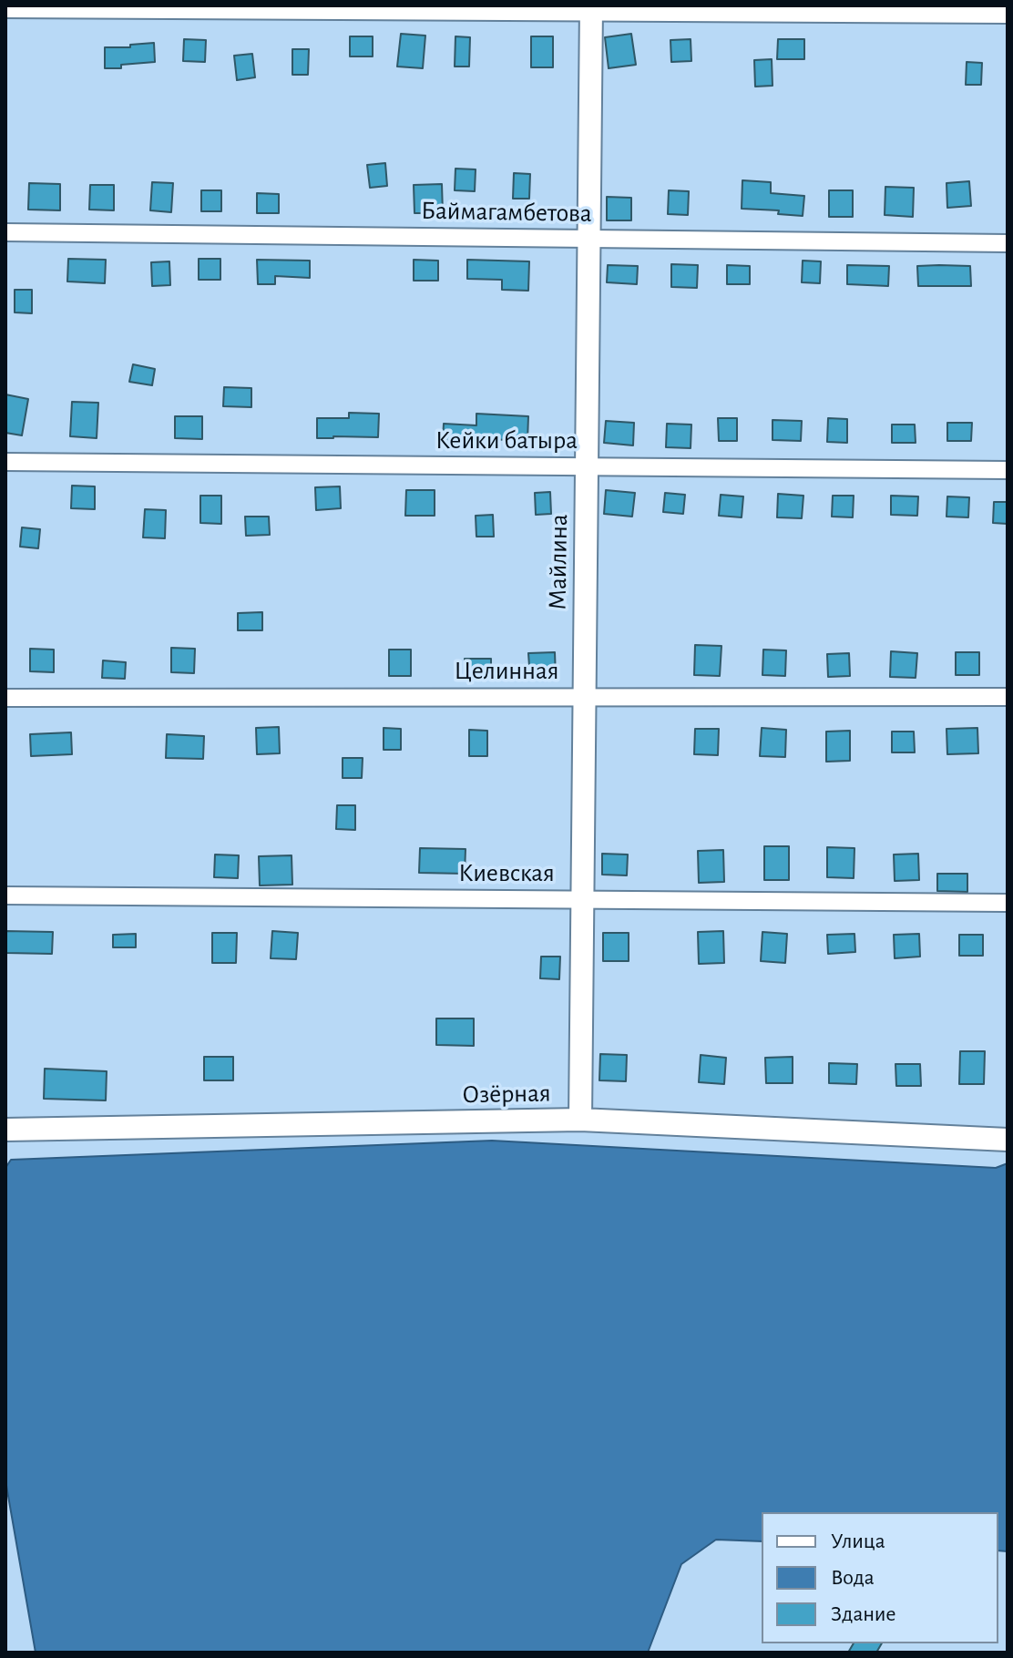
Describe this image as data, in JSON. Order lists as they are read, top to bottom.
{
  "streets": {
    "street": [
      "Баймагамбетова",
      "Кейки батыра",
      "Майлина",
      "Целинная",
      "Киевская",
      "Озёрная"
    ]
  },
  "crossings": [
    ["Баймагамбетова", "Майлина"],
    ["Кейки батыра", "Майлина"],
    ["Майлина", "Целинная"],
    ["Майлина", "Киевская"],
    ["Майлина", "Озёрная"]
  ],
  "legend": ["Улица", "Вода", "Здание"]
}
